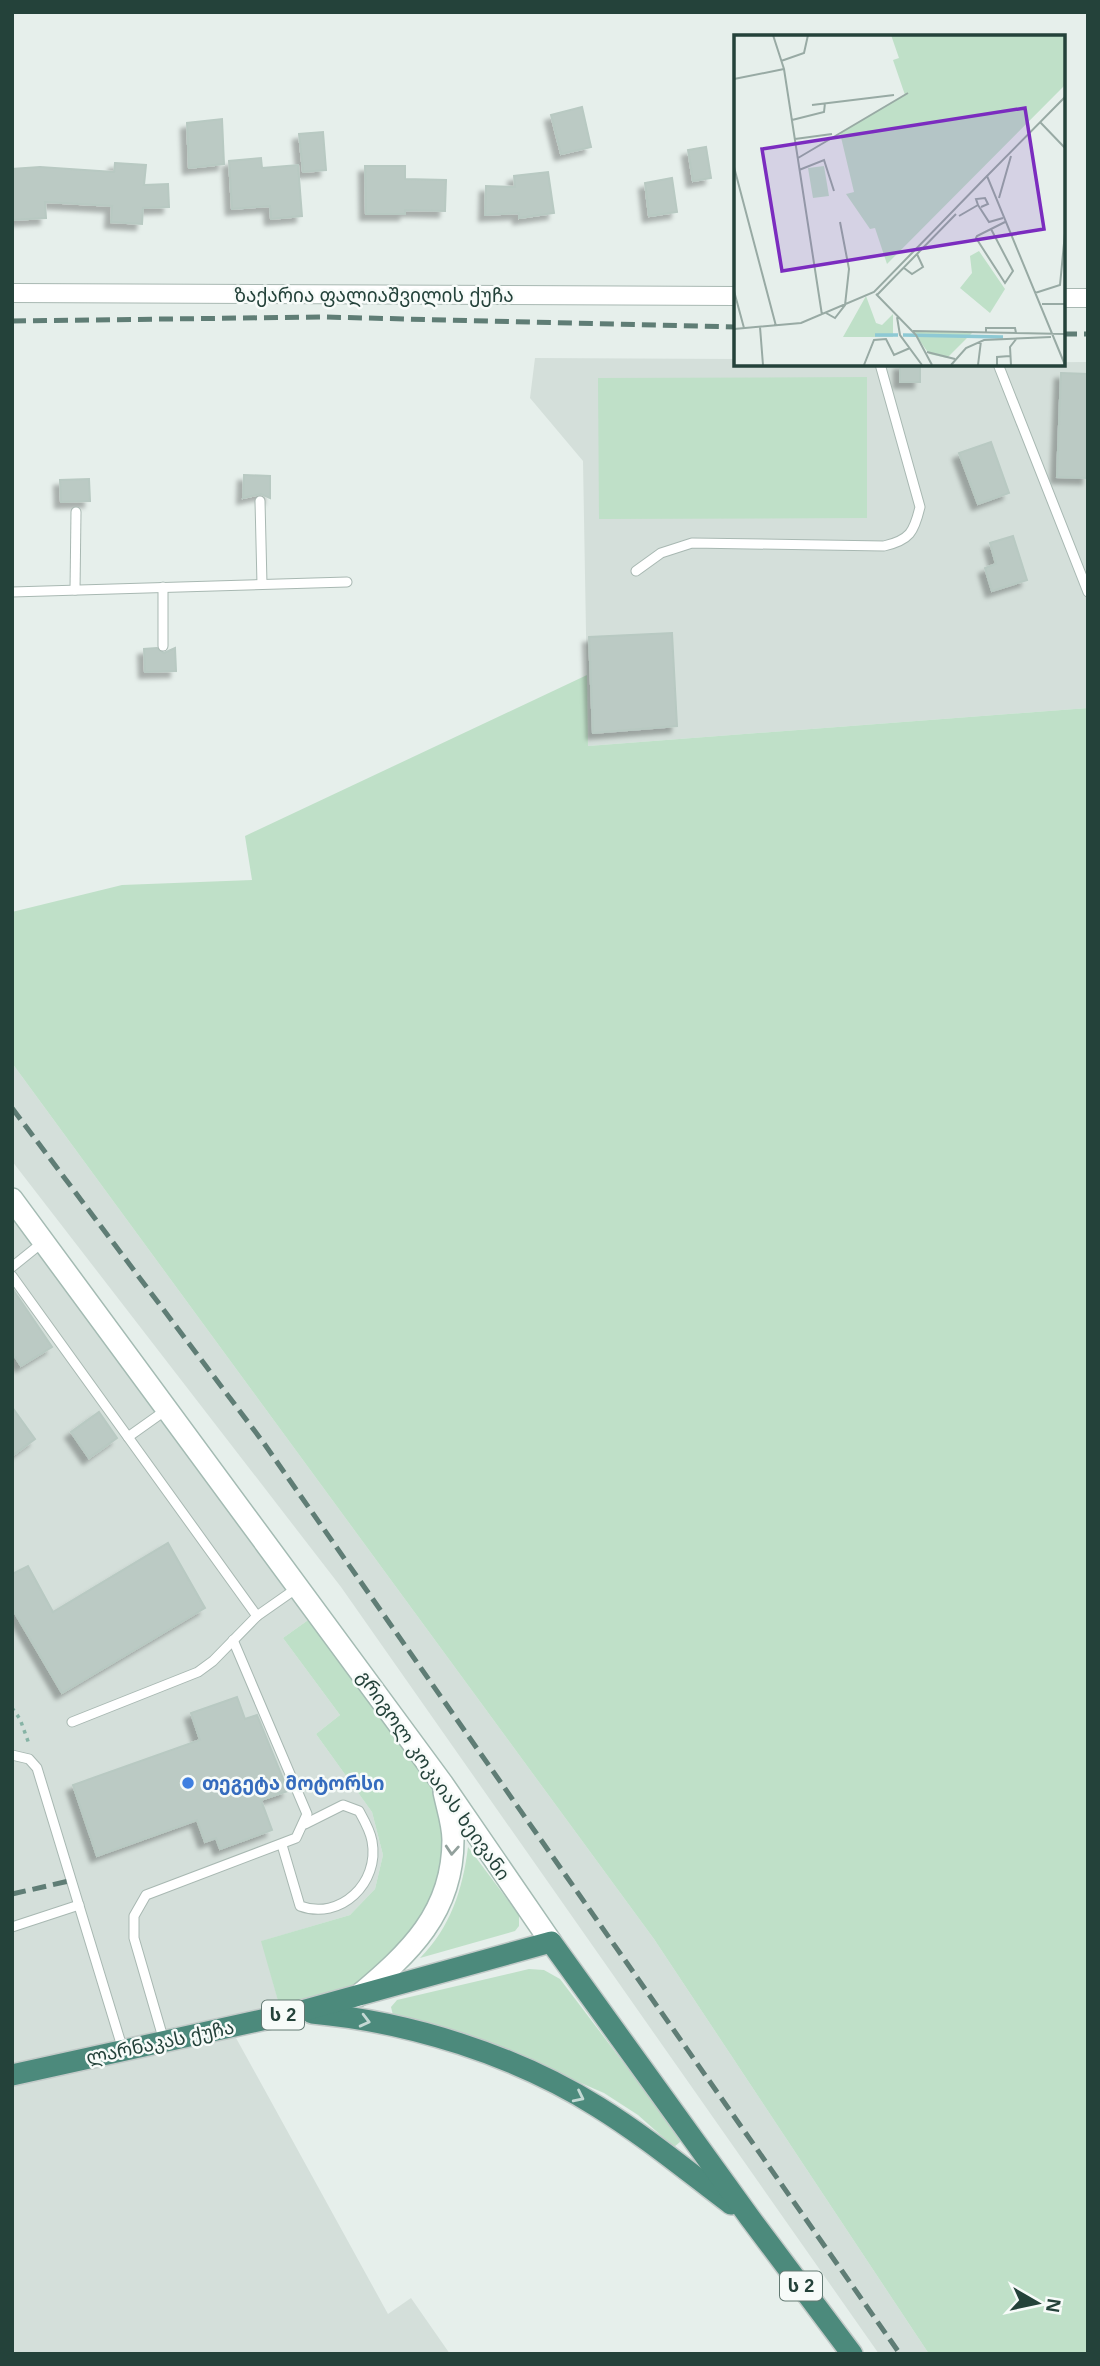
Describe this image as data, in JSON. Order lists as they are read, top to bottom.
{
  "streets": {
    "highway": ["გრიგოლ კოკაიას ხეივანი", "ს 2", "ლარნაკას ქუჩა"],
    "street": ["ზაქარია ფალიაშვილის ქუჩა"]
  },
  "crossings": [
    ["გრიგოლ კოკაიას ხეივანი", "ლარნაკას ქუჩა"]
  ],
  "places": ["თეგეტა მოტორსი"],
  "north": "right"
}
